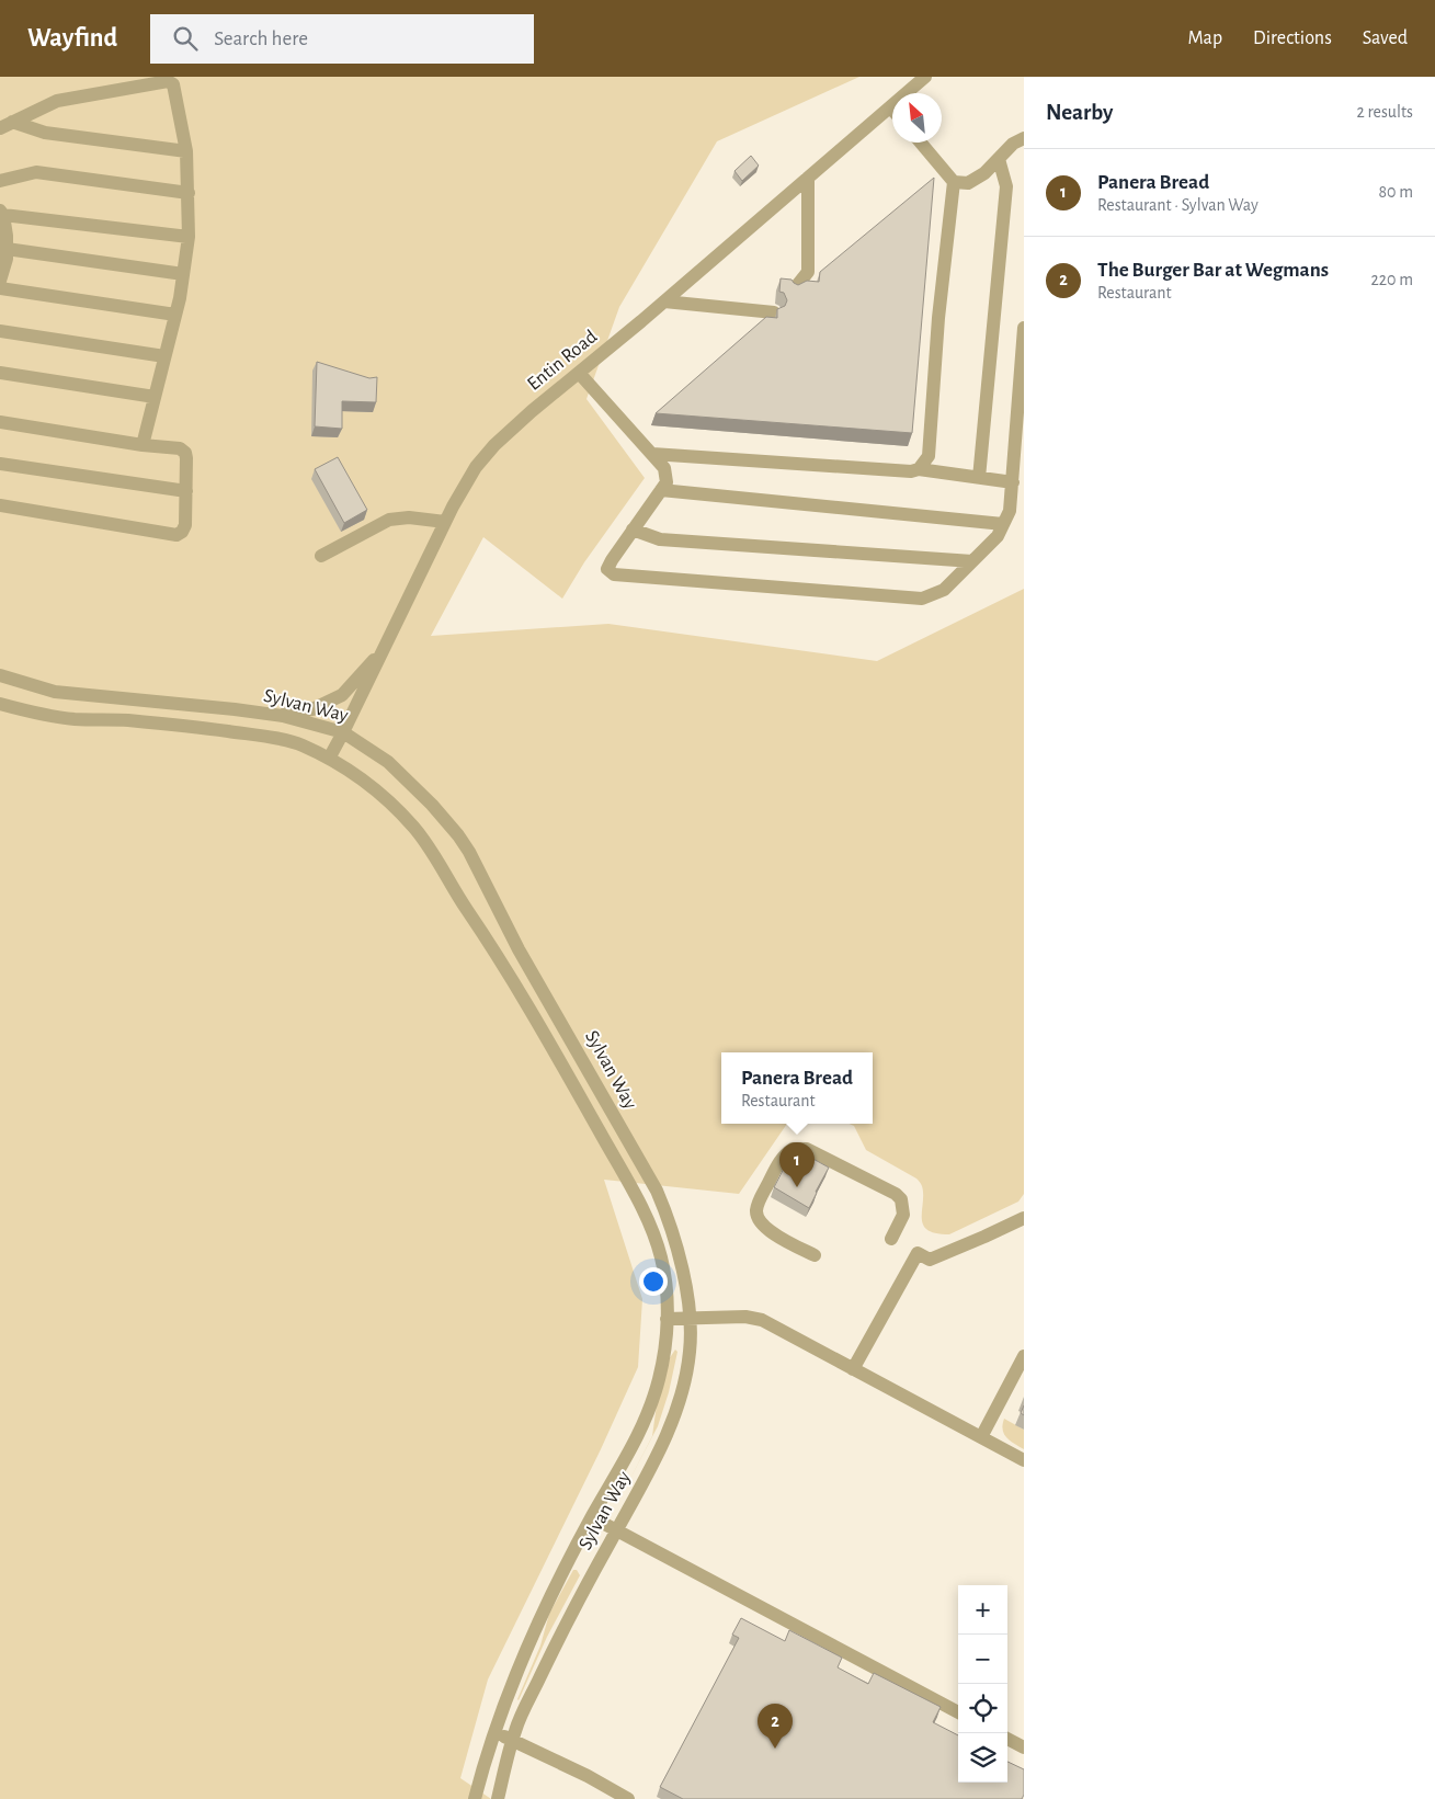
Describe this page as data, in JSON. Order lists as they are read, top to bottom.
{
  "streets": {
    "street": ["Entin Road", "Sylvan Way"]
  },
  "crossings": [
    ["Entin Road", "Sylvan Way"]
  ],
  "north": "top left",
  "page": {
    "header": "Wayfind",
    "search": "Search here",
    "nav": ["Map", "Directions", "Saved"],
    "heading": ["Nearby", "2 results"],
    "list": [
      {
        "mark": "1",
        "name": "Panera Bread",
        "note": "Restaurant · Sylvan Way",
        "value": "80 m"
      },
      {
        "mark": "2",
        "name": "The Burger Bar at Wegmans",
        "note": "Restaurant",
        "value": "220 m"
      }
    ],
    "popup": ["Panera Bread", "Restaurant"],
    "pins": ["1", "2"],
    "map_buttons": ["+", "−"]
  }
}
